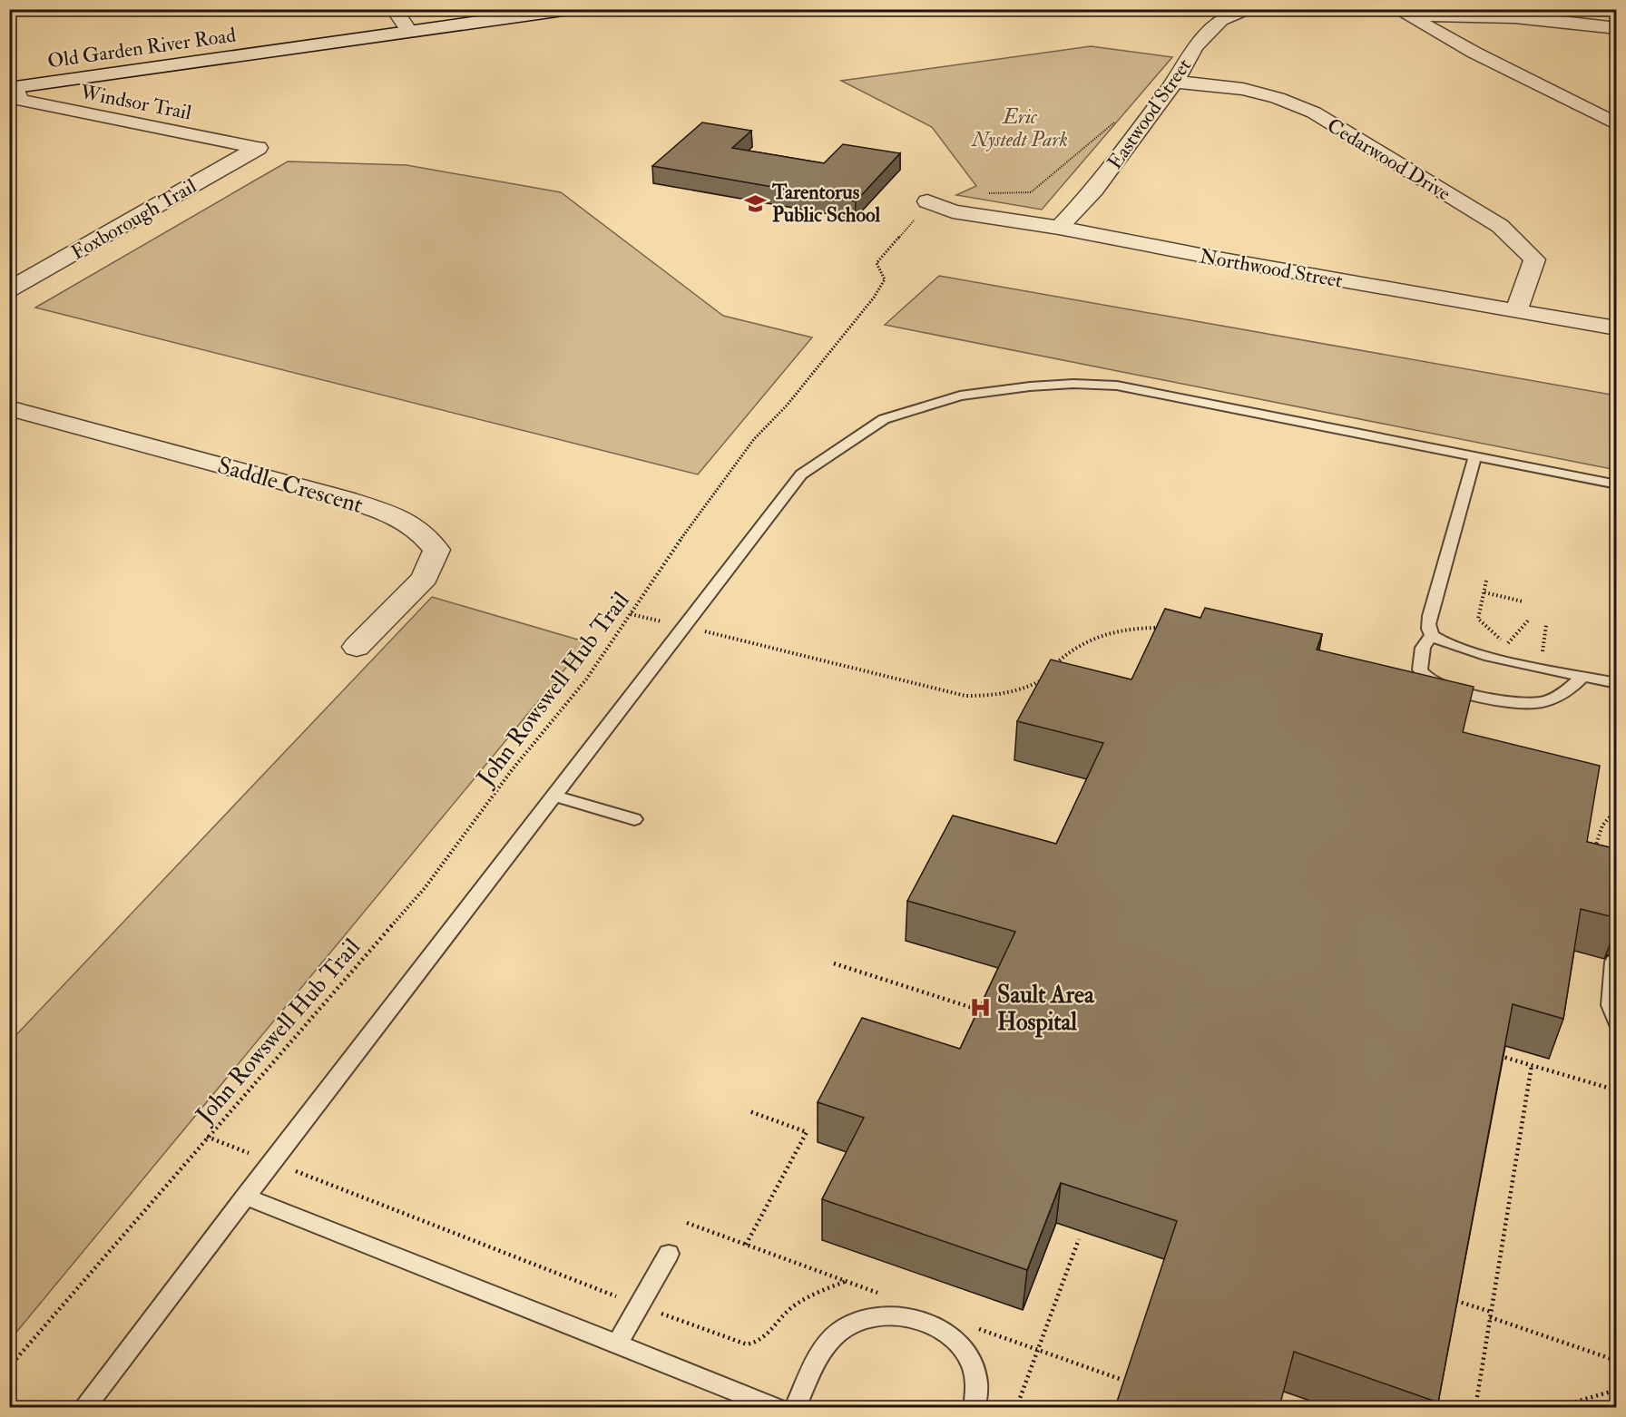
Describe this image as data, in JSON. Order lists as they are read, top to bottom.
{
  "streets": {
    "street": [
      "Old Garden River Road",
      "Windsor Trail",
      "Eastwood Street",
      "Cedarwood Drive",
      "Foxborough Trail",
      "Northwood Street",
      "Saddle Crescent"
    ],
    "path": ["John Rowswell Hub Trail"]
  },
  "crossings": [
    ["Old Garden River Road", "Windsor Trail"],
    ["Windsor Trail", "Foxborough Trail"],
    ["Eastwood Street", "Cedarwood Drive"],
    ["Eastwood Street", "Northwood Street"],
    ["Cedarwood Drive", "Northwood Street"],
    ["Northwood Street", "John Rowswell Hub Trail"]
  ],
  "parks": ["Eric Nystedt Park"],
  "places": {
    "school or university": ["Tarentorus Public School"],
    "hospital": ["Sault Area Hospital"]
  }
}
